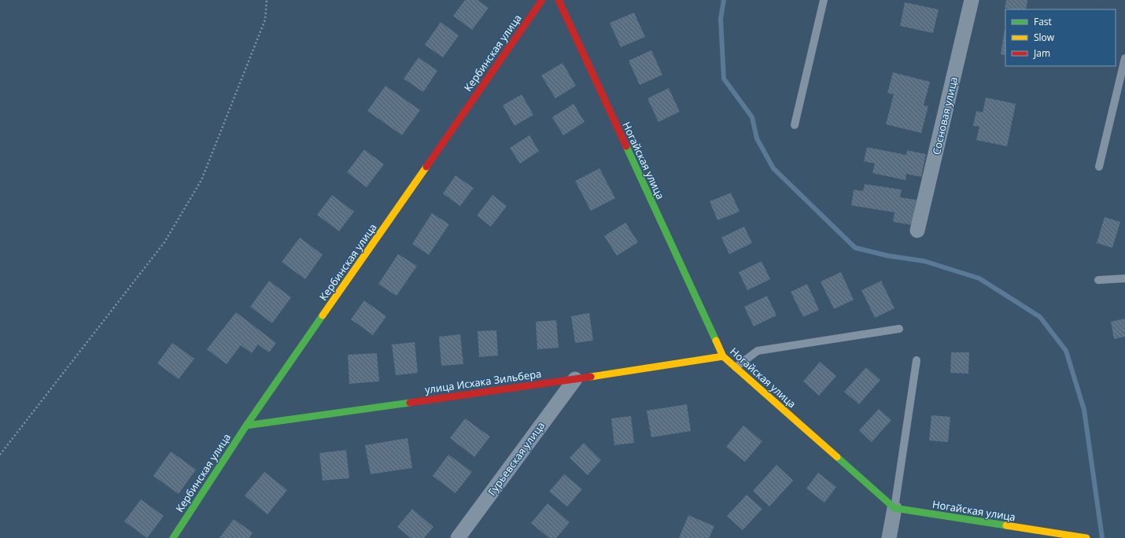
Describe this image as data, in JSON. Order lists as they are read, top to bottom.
{
  "streets": {
    "street": [
      "Кербинская улица",
      "Сосновая улица",
      "Ногайская улица",
      "улица Исхака Зильбера",
      "Гурьевская улица"
    ]
  },
  "crossings": [
    ["Кербинская улица", "улица Исхака Зильбера"],
    ["Ногайская улица", "улица Исхака Зильбера"],
    ["улица Исхака Зильбера", "Гурьевская улица"]
  ],
  "legend": ["Fast", "Slow", "Jam"]
}
